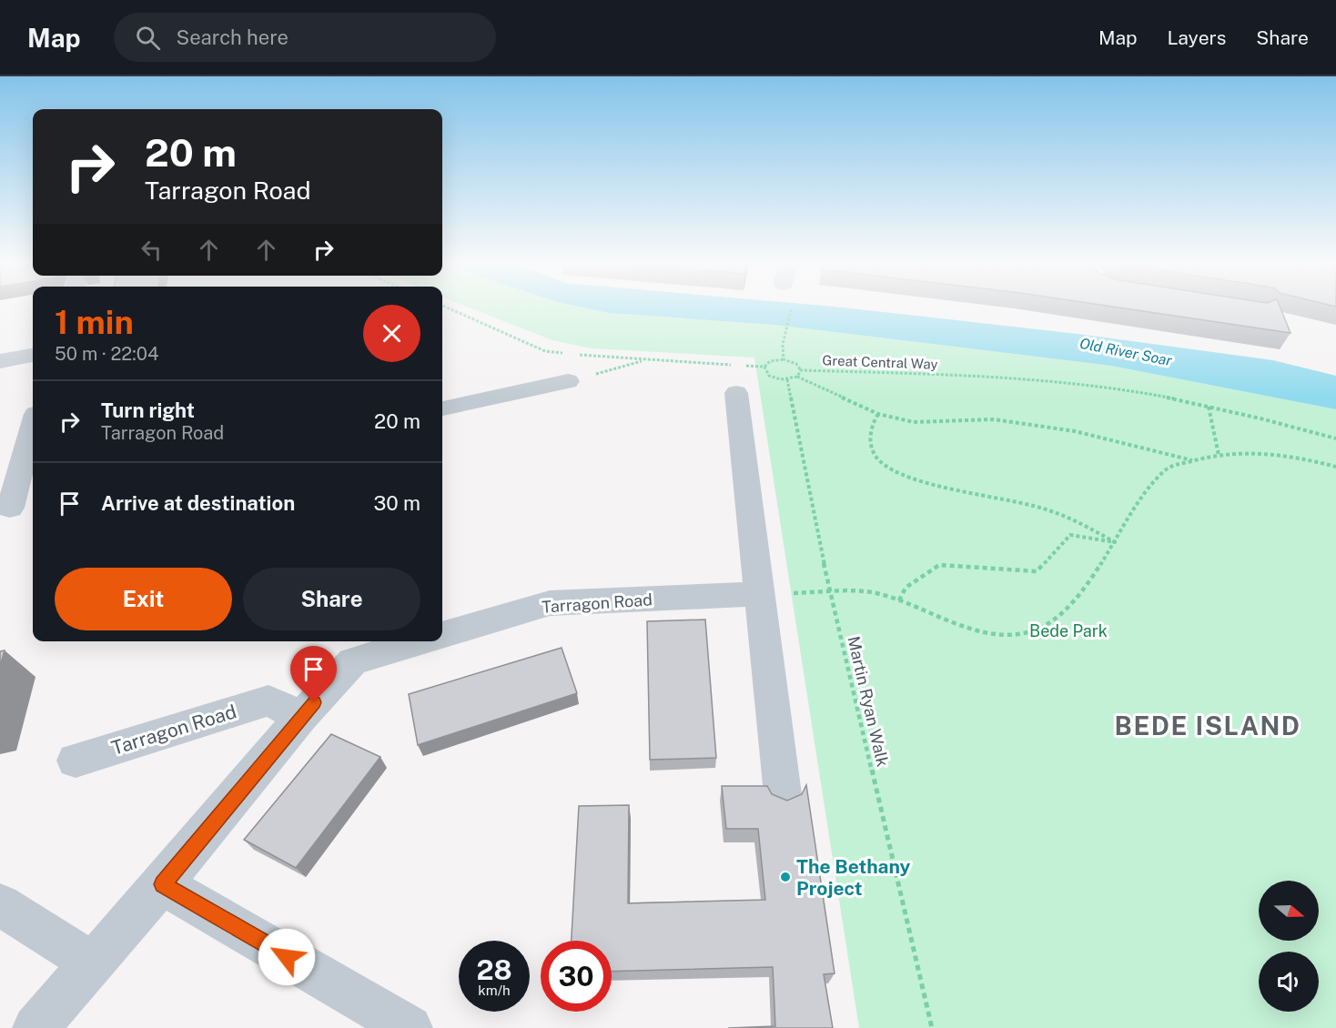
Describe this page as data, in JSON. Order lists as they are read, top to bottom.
{
  "streets": {
    "street": ["Tarragon Road"],
    "path": ["Great Central Way", "Martin Ryan Walk"]
  },
  "districts": ["BEDE ISLAND"],
  "water": ["Old River Soar"],
  "parks": ["Bede Park"],
  "places": ["The Bethany Project"],
  "north": "right",
  "page": {
    "header": "Map",
    "search": "Search here",
    "nav": ["Map", "Layers", "Share"],
    "turn": ["20 m", "Tarragon Road"],
    "heading": ["1 min", "50 m · 22:04"],
    "list": [
      {
        "name": "Turn right",
        "note": "Tarragon Road",
        "value": "20 m"
      },
      {
        "name": "Arrive at destination",
        "value": "30 m"
      }
    ],
    "buttons": ["Exit", "Share"],
    "speed": "28 km/h",
    "limit": "30"
  }
}
